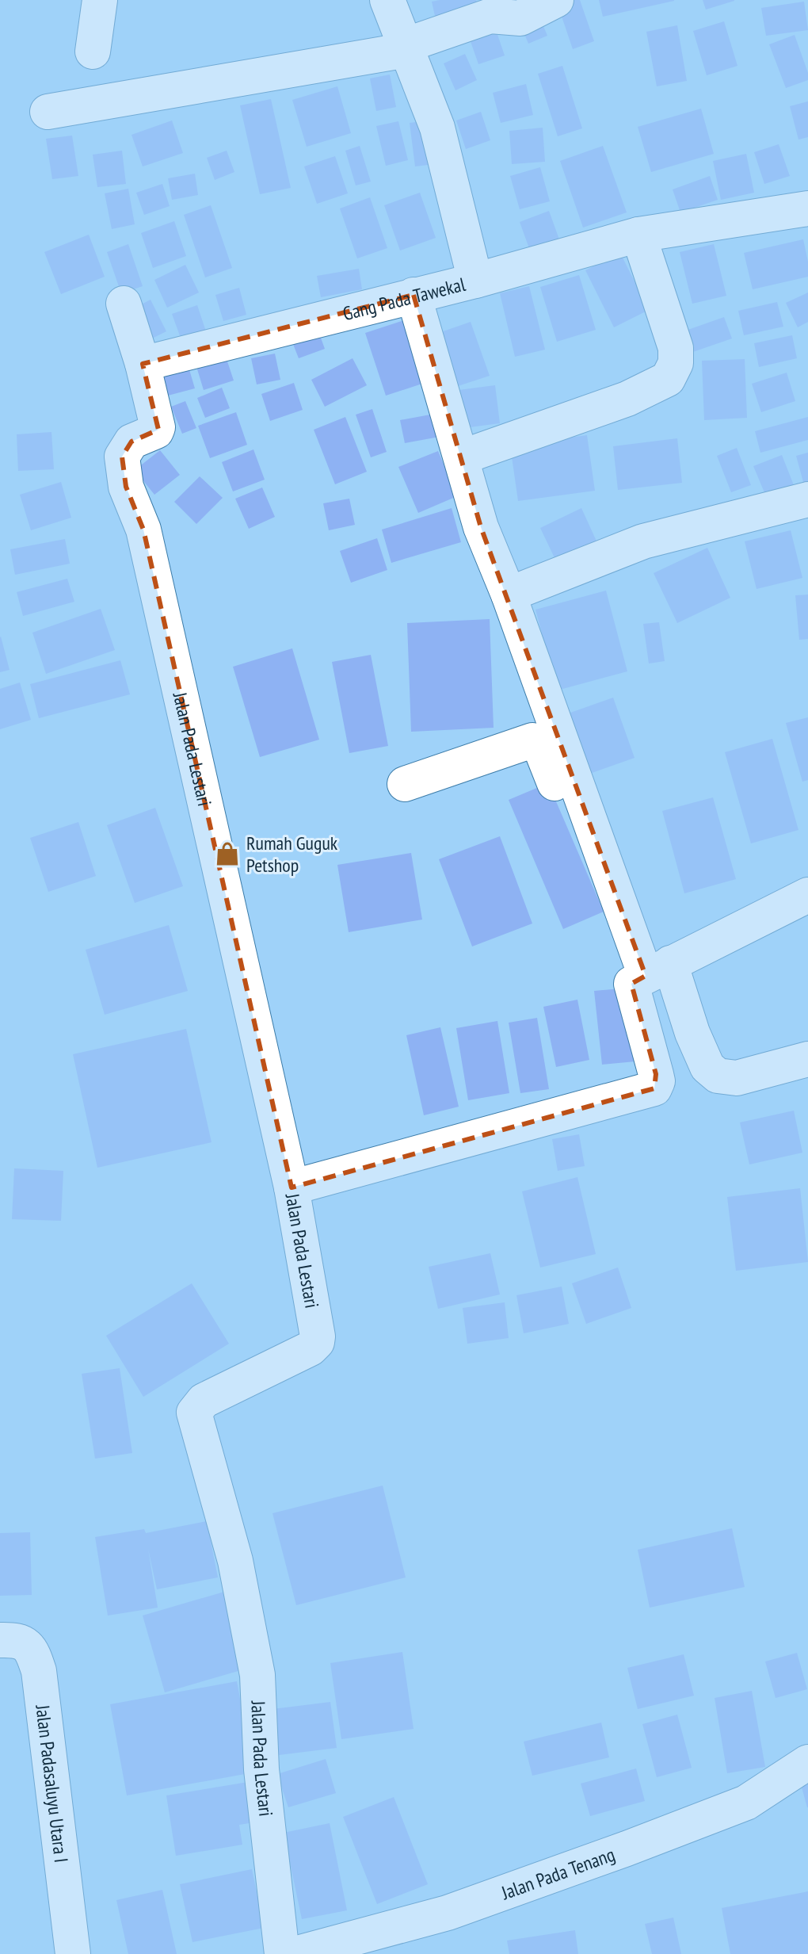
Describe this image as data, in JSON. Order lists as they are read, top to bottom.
{
  "streets": {
    "street": [
      "Gang Pada Tawekal",
      "Jalan Pada Lestari",
      "Jalan Padasaluyu Utara I",
      "Jalan Pada Tenang"
    ]
  },
  "crossings": [
    ["Gang Pada Tawekal", "Jalan Pada Lestari"]
  ],
  "places": {
    "shop": ["Rumah Guguk Petshop"]
  }
}
